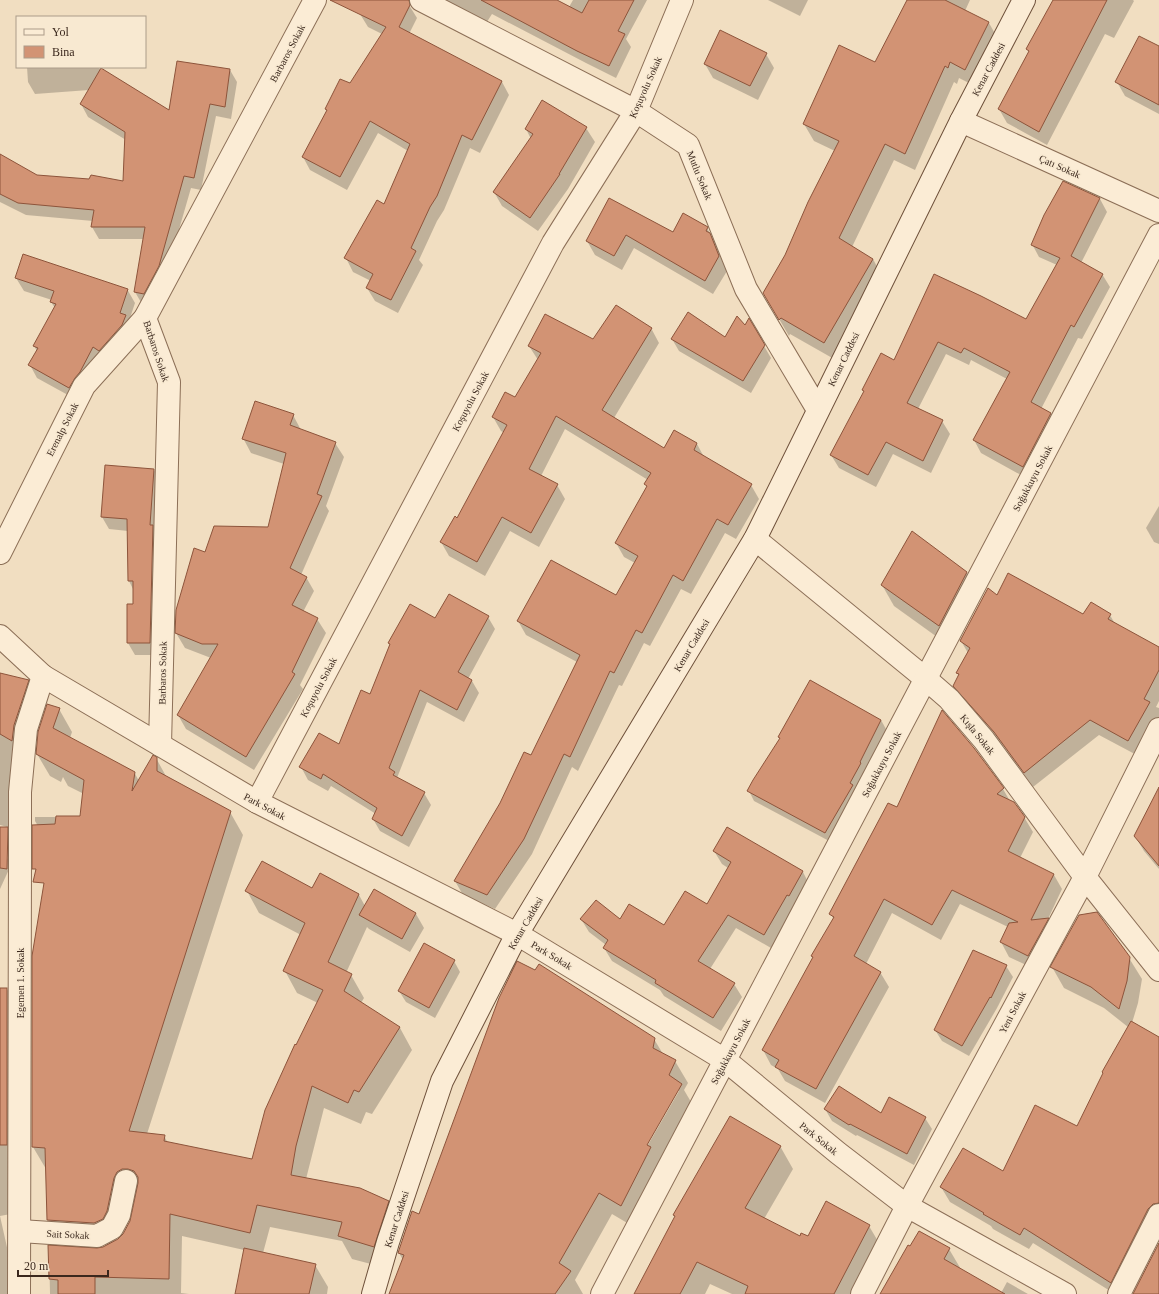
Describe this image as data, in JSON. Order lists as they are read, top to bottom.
{
  "streets": {
    "street": [
      "Barbaros Sokak",
      "Kenar Caddesi",
      "Koşuyolu Sokak",
      "Çatı Sokak",
      "Mutlu Sokak",
      "Erenalp Sokak",
      "Soğukkuyu Sokak",
      "Kışla Sokak",
      "Park Sokak",
      "Egemen 1. Sokak",
      "Yeni Sokak",
      "Sait Sokak"
    ]
  },
  "crossings": [
    ["Barbaros Sokak", "Erenalp Sokak"],
    ["Barbaros Sokak", "Park Sokak"],
    ["Kenar Caddesi", "Çatı Sokak"],
    ["Kenar Caddesi", "Mutlu Sokak"],
    ["Kenar Caddesi", "Kışla Sokak"],
    ["Kenar Caddesi", "Park Sokak"],
    ["Koşuyolu Sokak", "Mutlu Sokak"],
    ["Koşuyolu Sokak", "Park Sokak"],
    ["Soğukkuyu Sokak", "Kışla Sokak"],
    ["Soğukkuyu Sokak", "Park Sokak"],
    ["Kışla Sokak", "Yeni Sokak"],
    ["Park Sokak", "Egemen 1. Sokak"],
    ["Park Sokak", "Yeni Sokak"],
    ["Egemen 1. Sokak", "Sait Sokak"]
  ],
  "legend": ["Yol", "Bina"],
  "scale_bar": "20 m"
}
